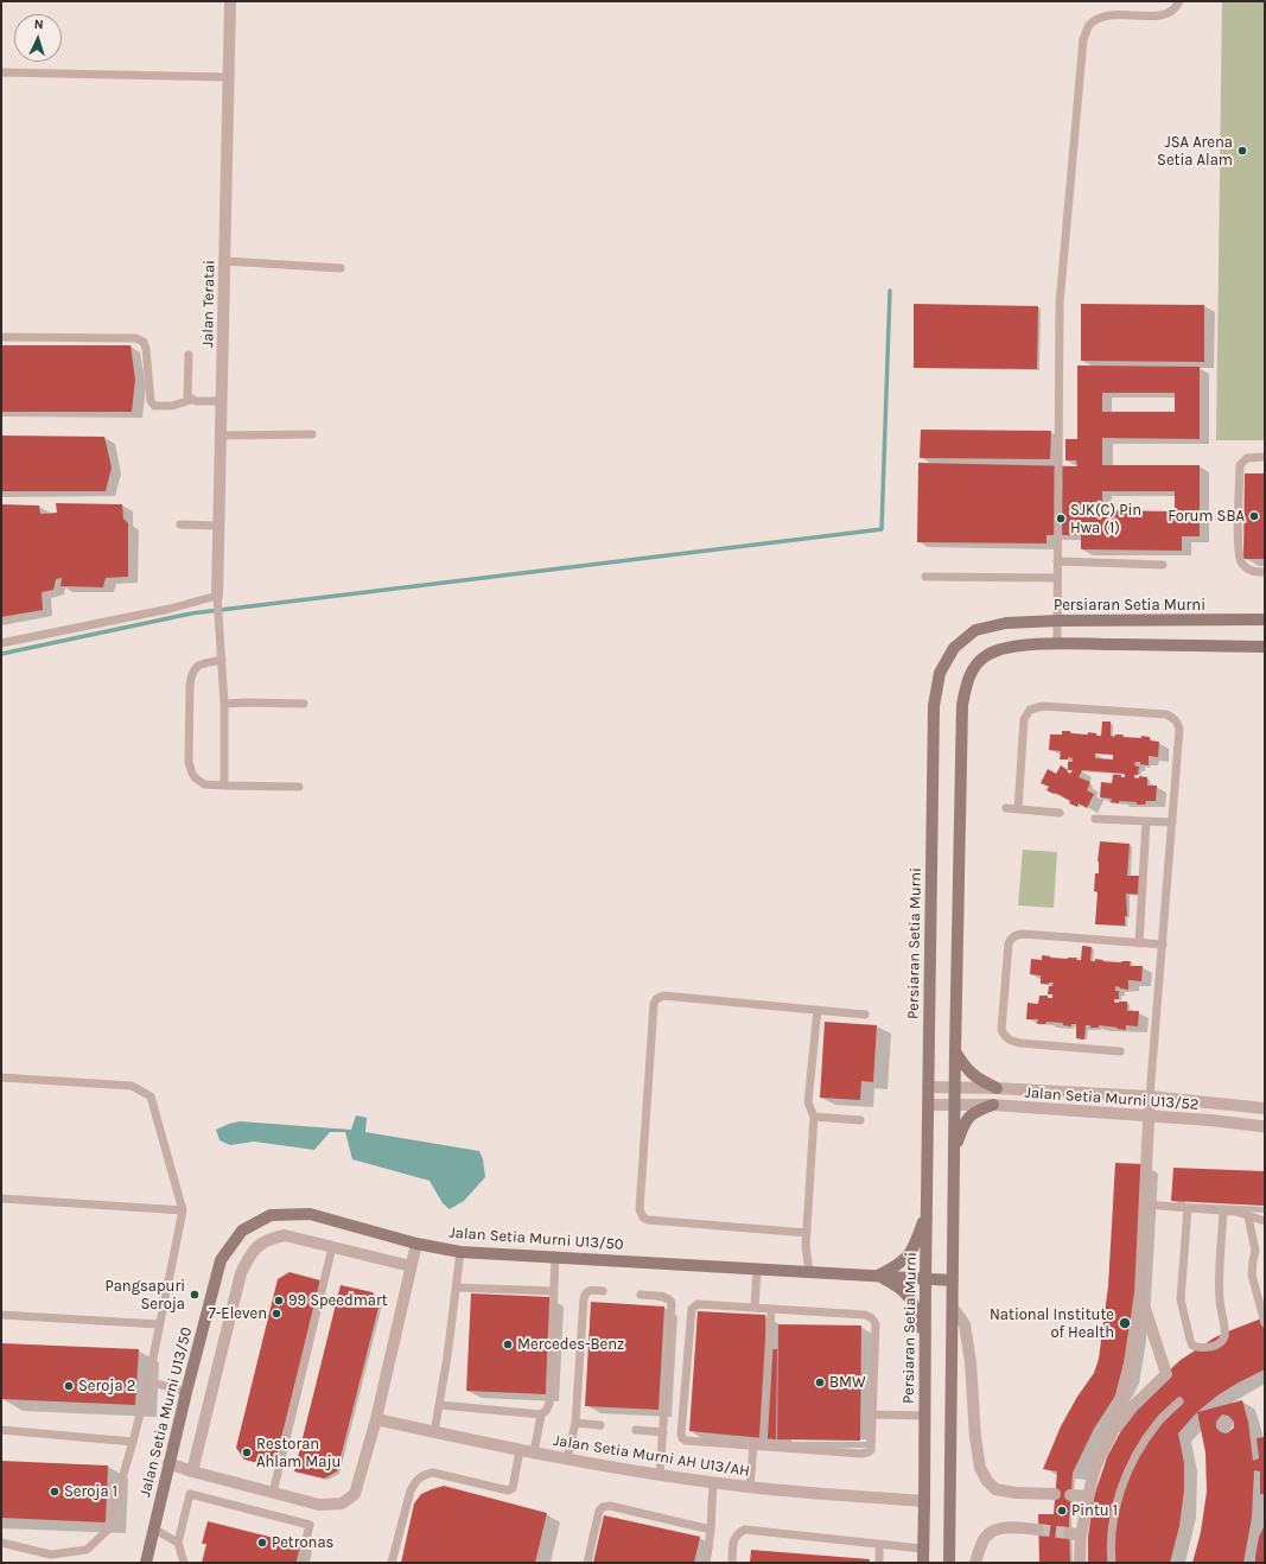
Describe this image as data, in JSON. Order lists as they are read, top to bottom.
{
  "streets": {
    "street": [
      "Jalan Teratai",
      "Persiaran Setia Murni",
      "Jalan Setia Murni U13/52",
      "Jalan Setia Murni U13/50",
      "Jalan Setia Murni AH U13/AH"
    ]
  },
  "crossings": [
    ["Persiaran Setia Murni", "Jalan Setia Murni U13/52"],
    ["Persiaran Setia Murni", "Jalan Setia Murni U13/50"],
    ["Persiaran Setia Murni", "Jalan Setia Murni AH U13/AH"]
  ],
  "places": [
    "JSA Arena Setia Alam",
    "Forum SBA",
    "SJK(C) Pin Hwa (1)",
    "Pangsapuri Seroja",
    "99 Speedmart",
    "7-Eleven",
    "National Institute of Health",
    "Mercedes-Benz",
    "BMW",
    "Seroja 2",
    "Restoran Ahlam Maju",
    "Seroja 1",
    "Pintu 1",
    "Petronas"
  ],
  "north": "top"
}
